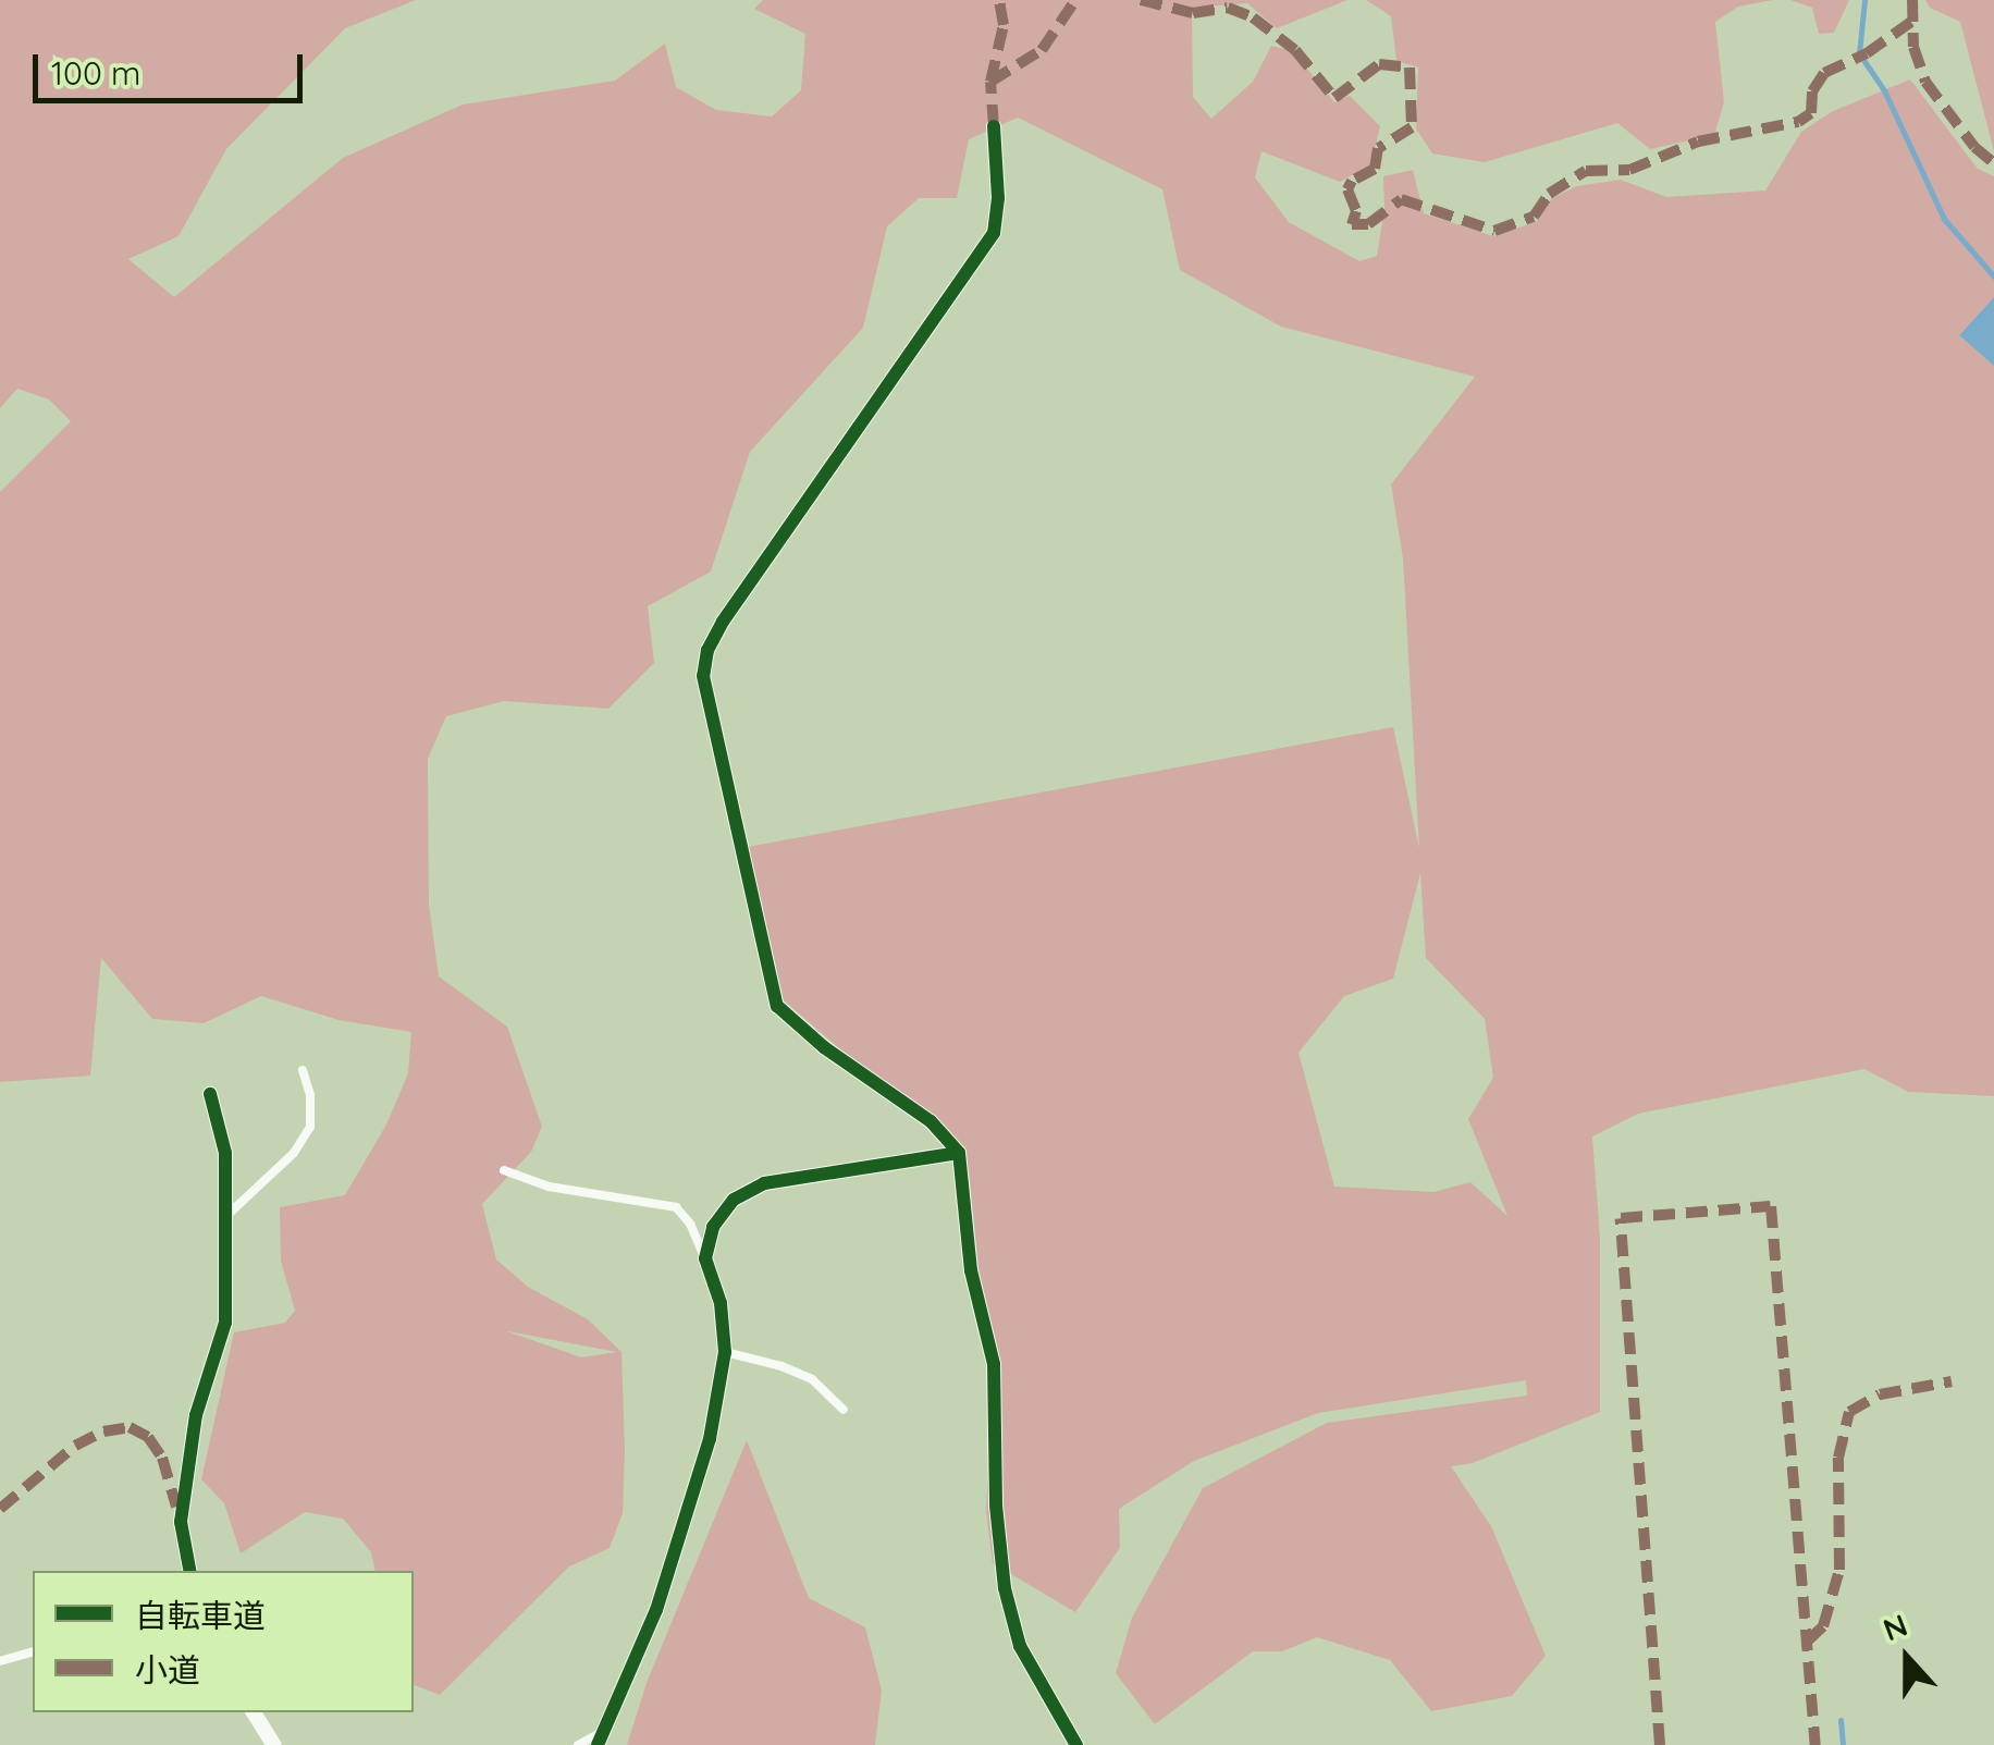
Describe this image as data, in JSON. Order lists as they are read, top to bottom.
{
  "legend": ["自転車道", "小道"],
  "scale_bar": "100 m",
  "north": "top"
}
